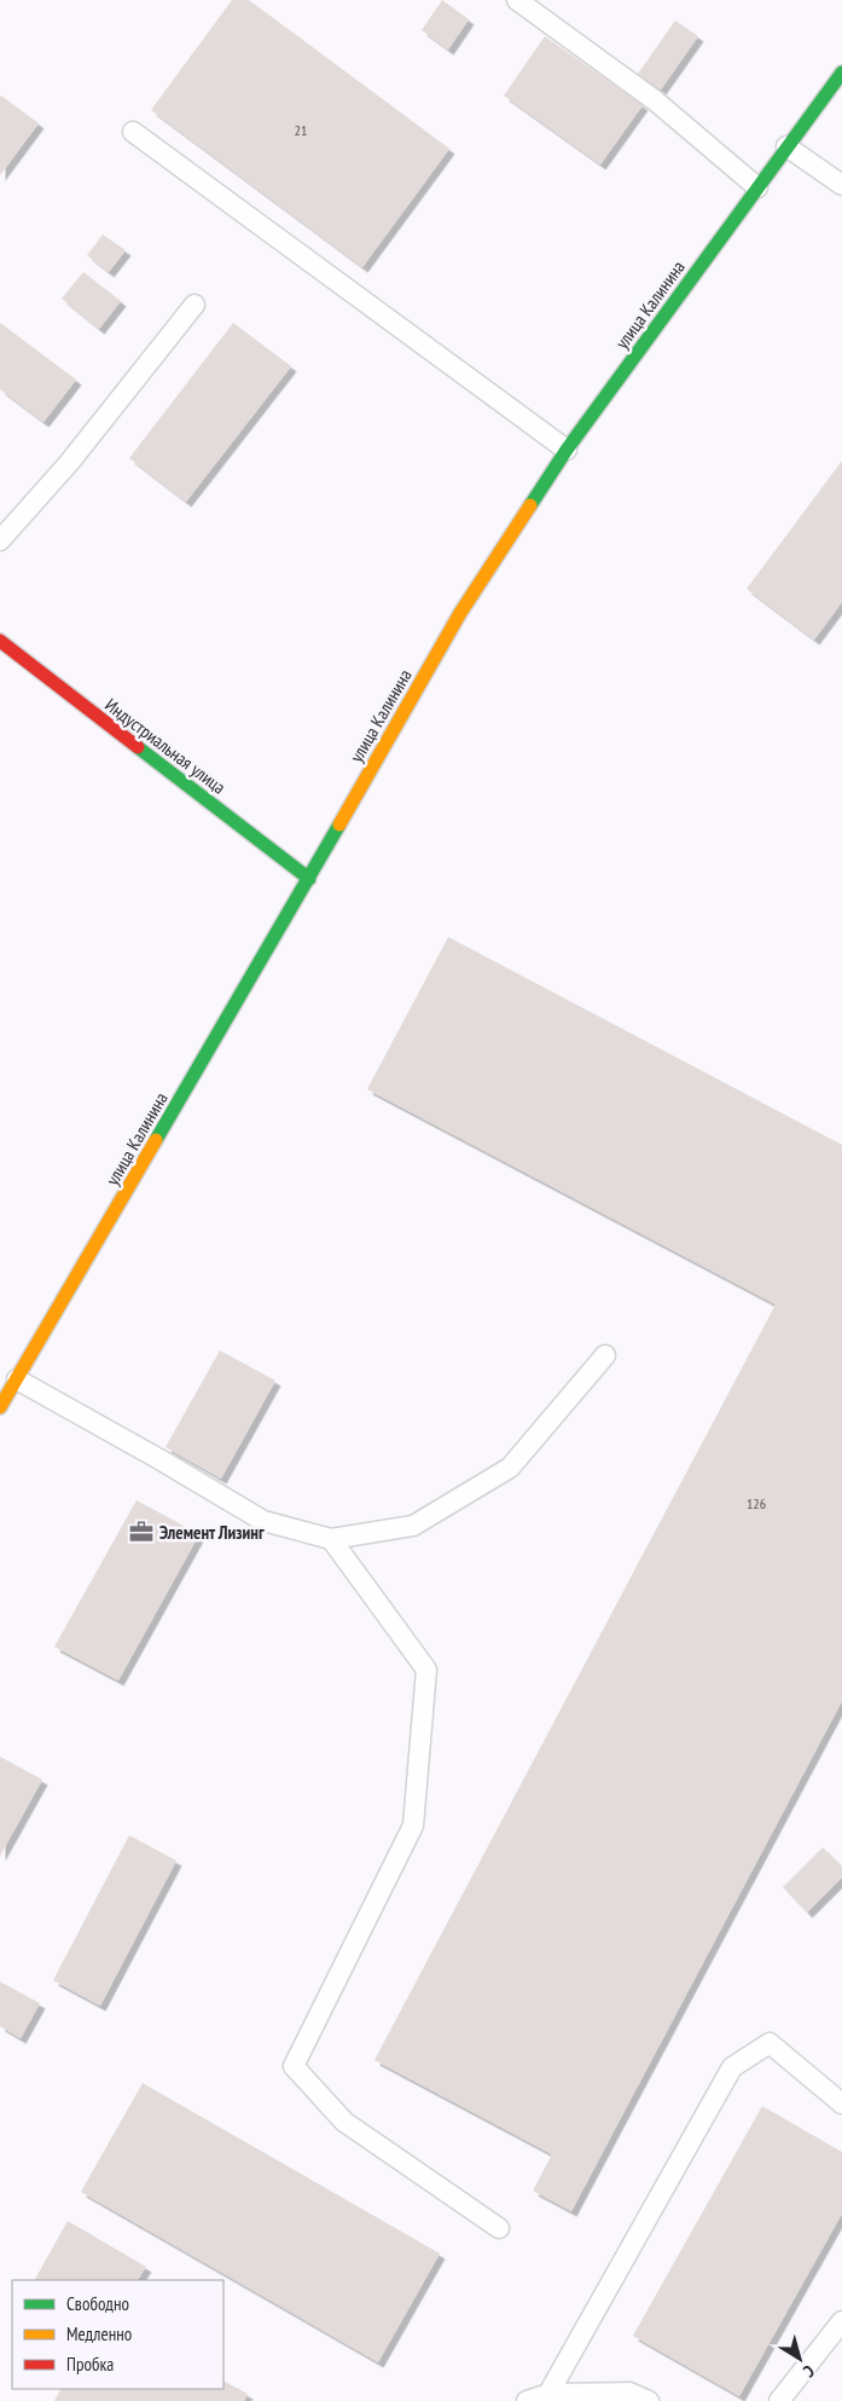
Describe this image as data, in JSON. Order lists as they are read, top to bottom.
{
  "streets": {
    "main road": ["улица Калинина", "Индустриальная улица"]
  },
  "crossings": [
    ["улица Калинина", "Индустриальная улица"]
  ],
  "places": {
    "office": ["Элемент Лизинг"]
  },
  "house_numbers": ["21", "126"],
  "legend": ["Свободно", "Медленно", "Пробка"],
  "north": "bottom right"
}
